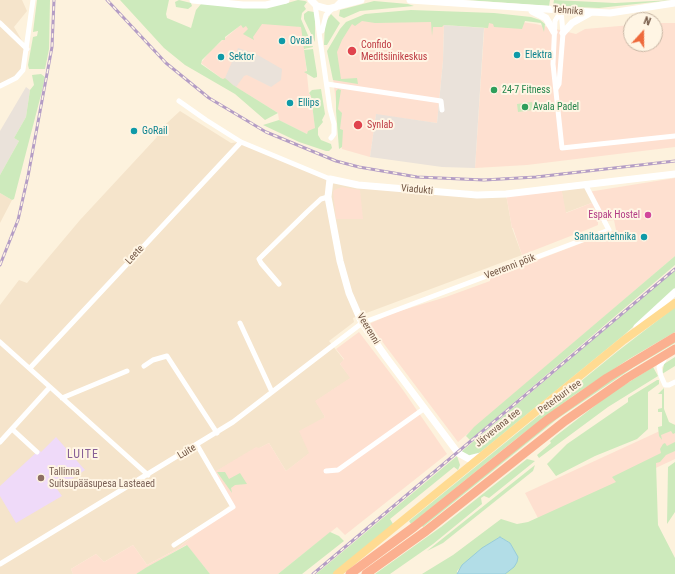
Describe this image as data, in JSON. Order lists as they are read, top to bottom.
{
  "streets": {
    "highway": ["Peterburi tee"],
    "main road": ["Järvevana tee"],
    "street": [
      "Tehnika",
      "Viadukti",
      "Leete",
      "Veerenni põik",
      "Veerenni",
      "Luite"
    ]
  },
  "crossings": [
    ["Viadukti", "Leete"],
    ["Viadukti", "Veerenni põik"],
    ["Viadukti", "Veerenni"],
    ["Veerenni põik", "Veerenni"],
    ["Veerenni põik", "Luite"],
    ["Veerenni", "Luite"]
  ],
  "districts": ["LUITE"],
  "places": [
    "Ovaal",
    "Confido Meditsiinikeskus",
    "Elektra",
    "Sektor",
    "24-7 Fitness",
    "Ellips",
    "Avala Padel",
    "Synlab",
    "GoRail",
    "Espak Hostel",
    "Sanitaartehnika",
    "Tallinna Suitsupääsupesa Lasteaed"
  ],
  "north": "top"
}
